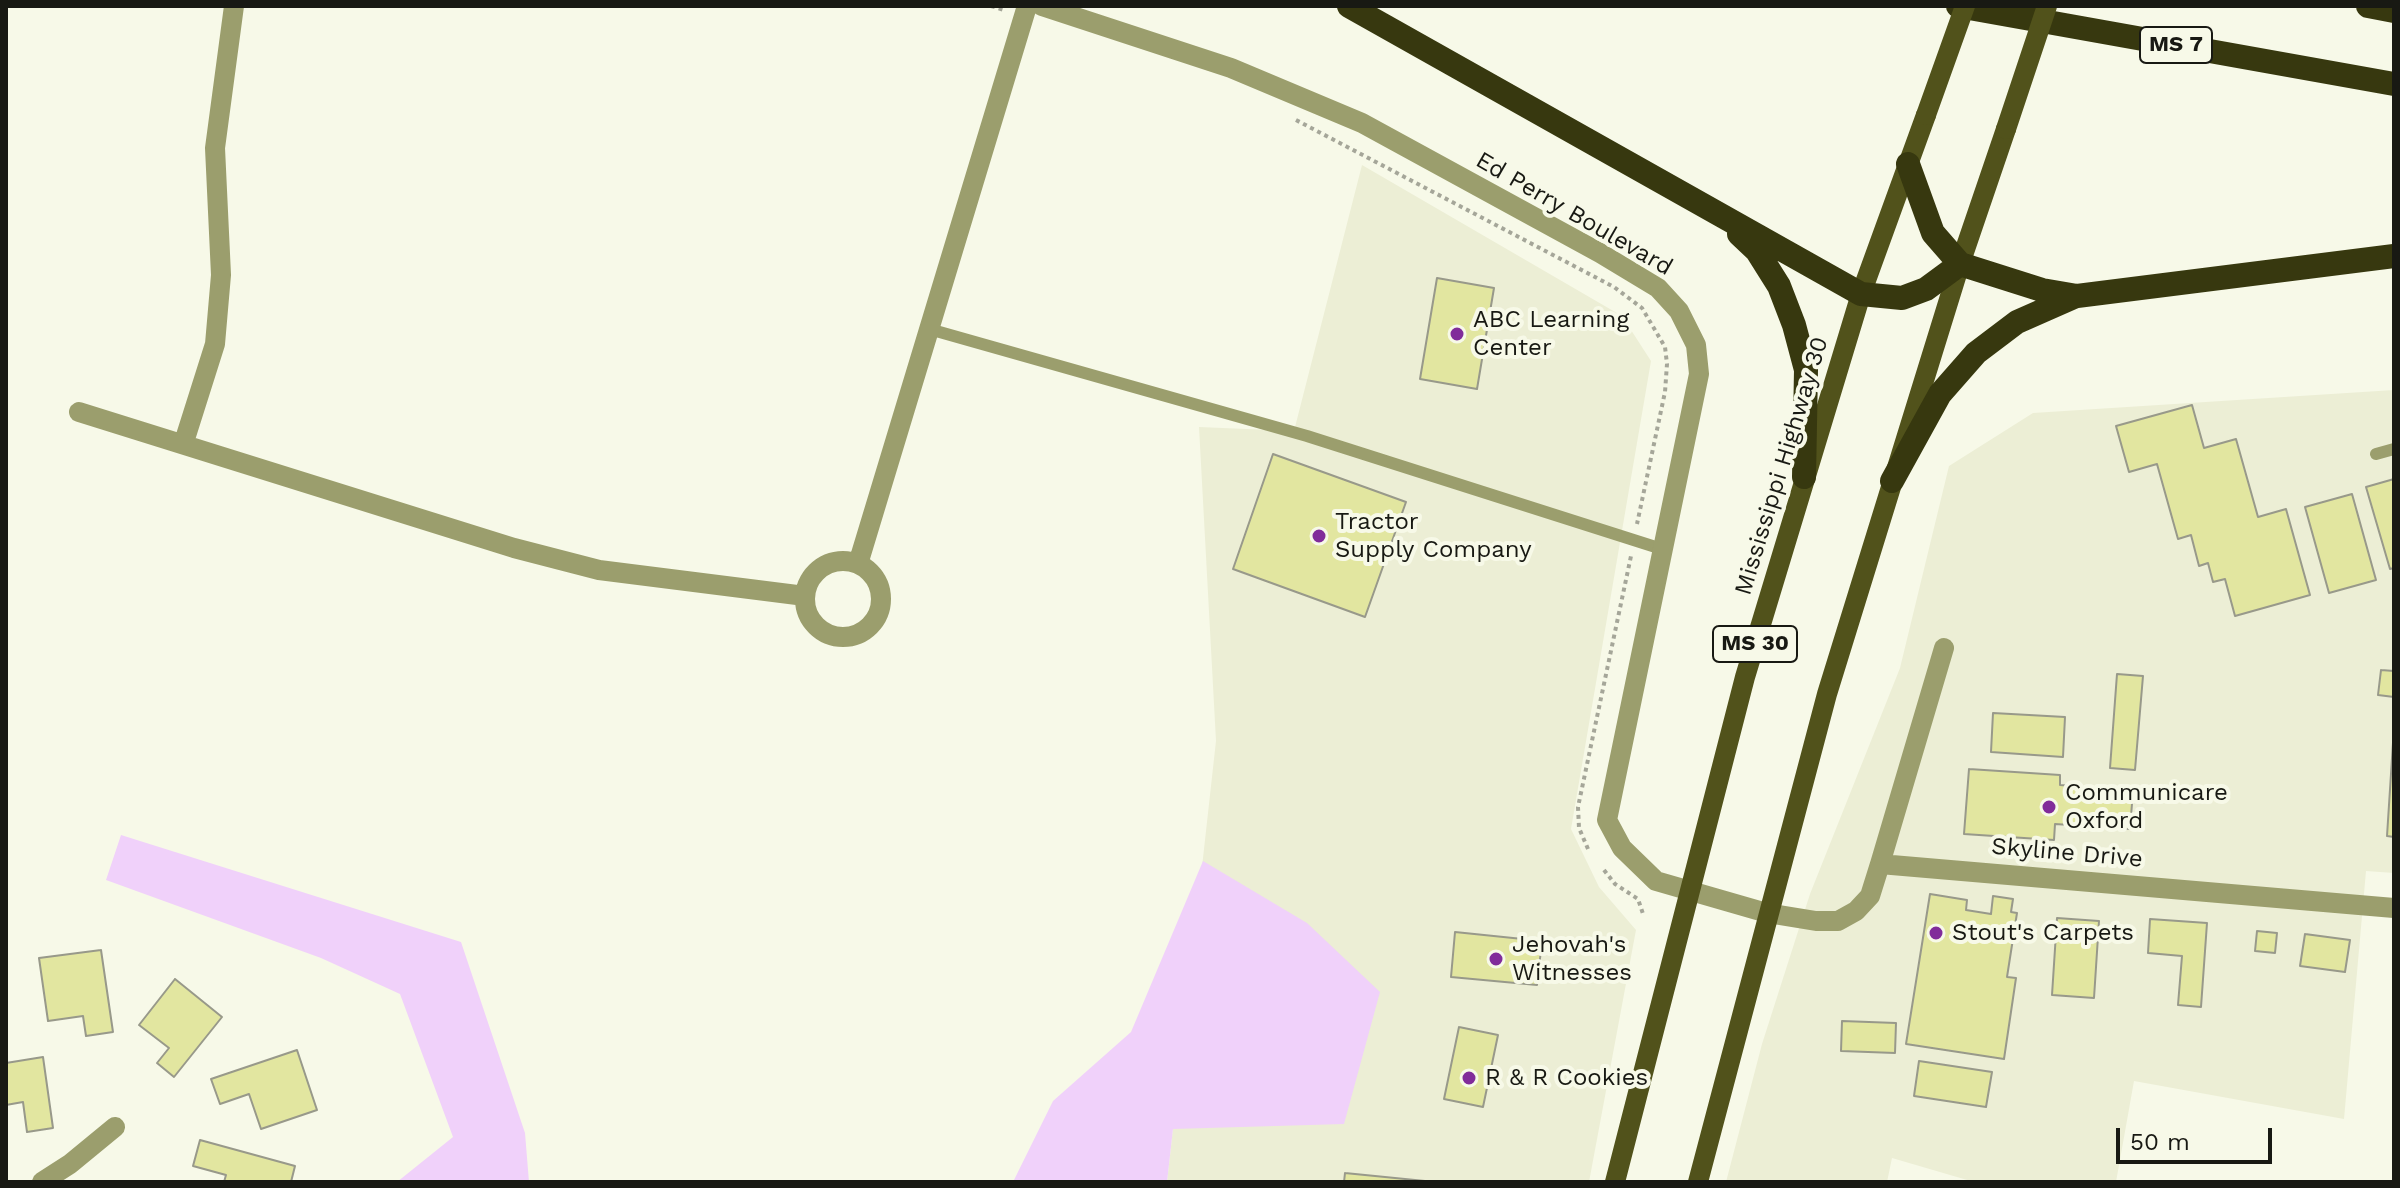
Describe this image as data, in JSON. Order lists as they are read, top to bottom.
{
  "streets": {
    "highway": ["MS 7"],
    "main road": ["Mississippi Highway 30", "MS 30"],
    "street": ["Ed Perry Boulevard", "Skyline Drive"]
  },
  "crossings": [
    ["Ed Perry Boulevard", "Mississippi Highway 30"]
  ],
  "places": [
    "ABC Learning Center",
    "Tractor Supply Company",
    "Communicare Oxford",
    "Stout's Carpets",
    "Jehovah's Witnesses",
    "R & R Cookies"
  ],
  "scale_bar": "50 m"
}
